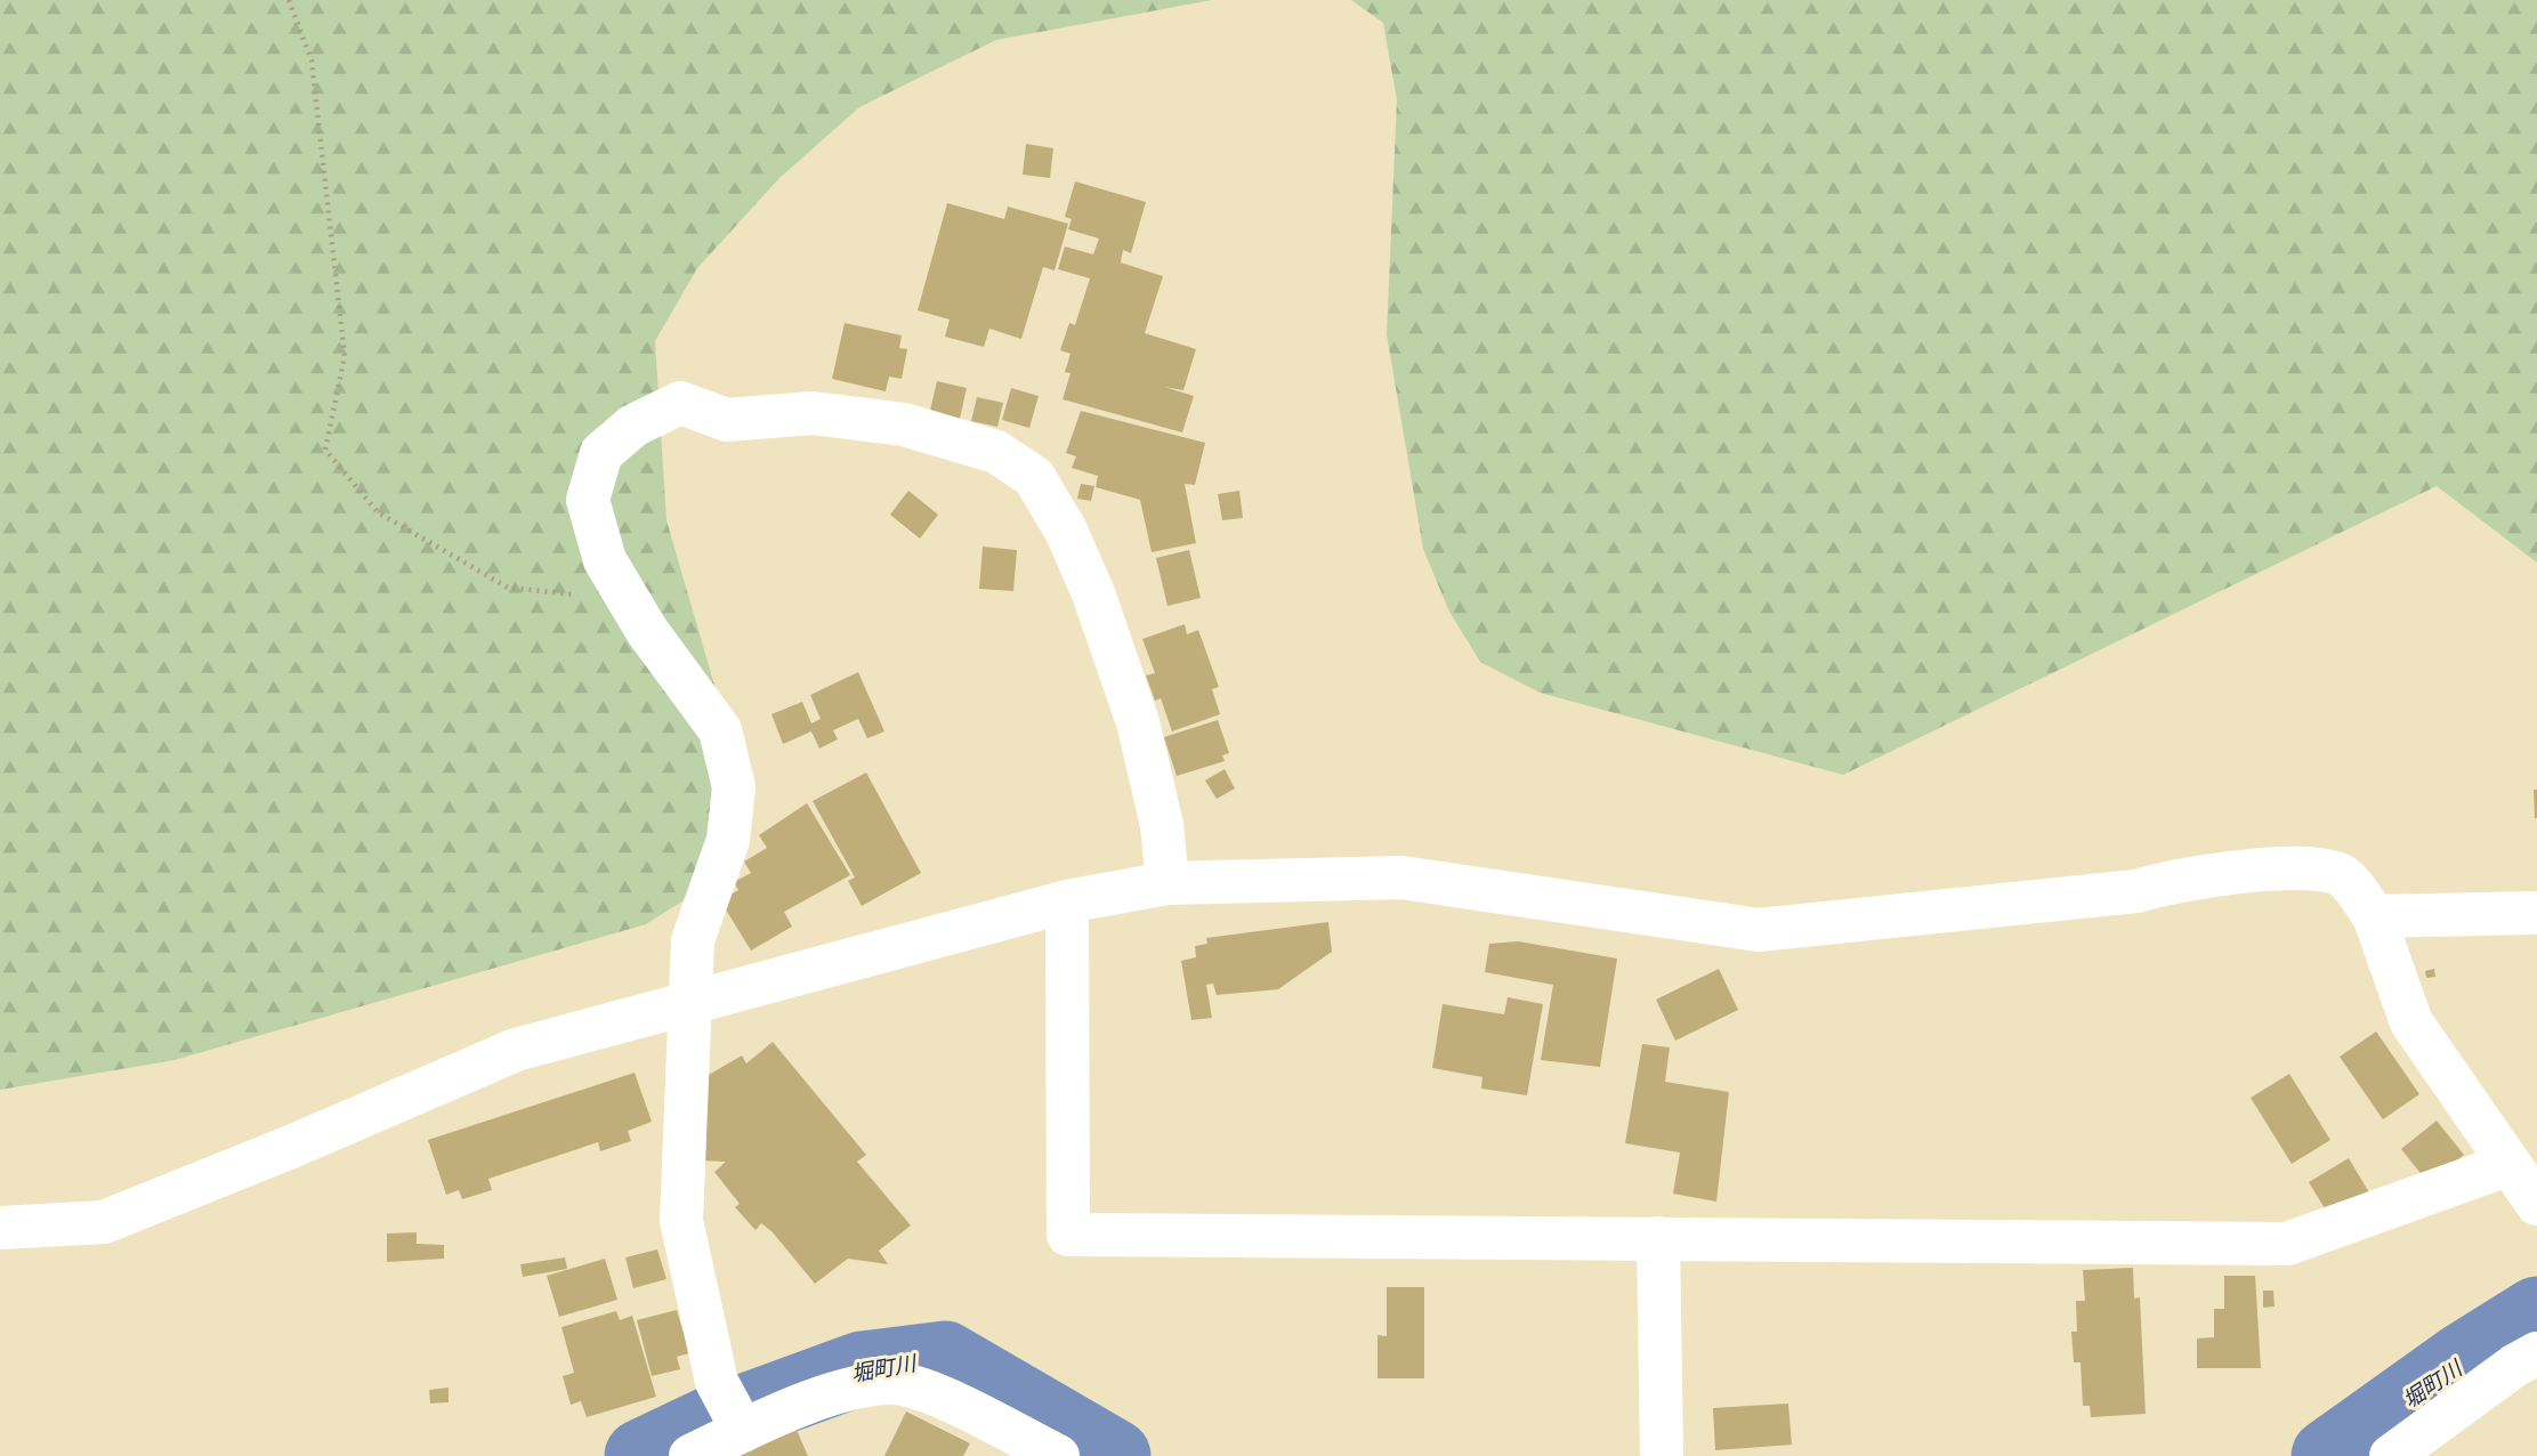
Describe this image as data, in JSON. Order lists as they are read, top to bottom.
{
  "water": ["堀町川"]
}
